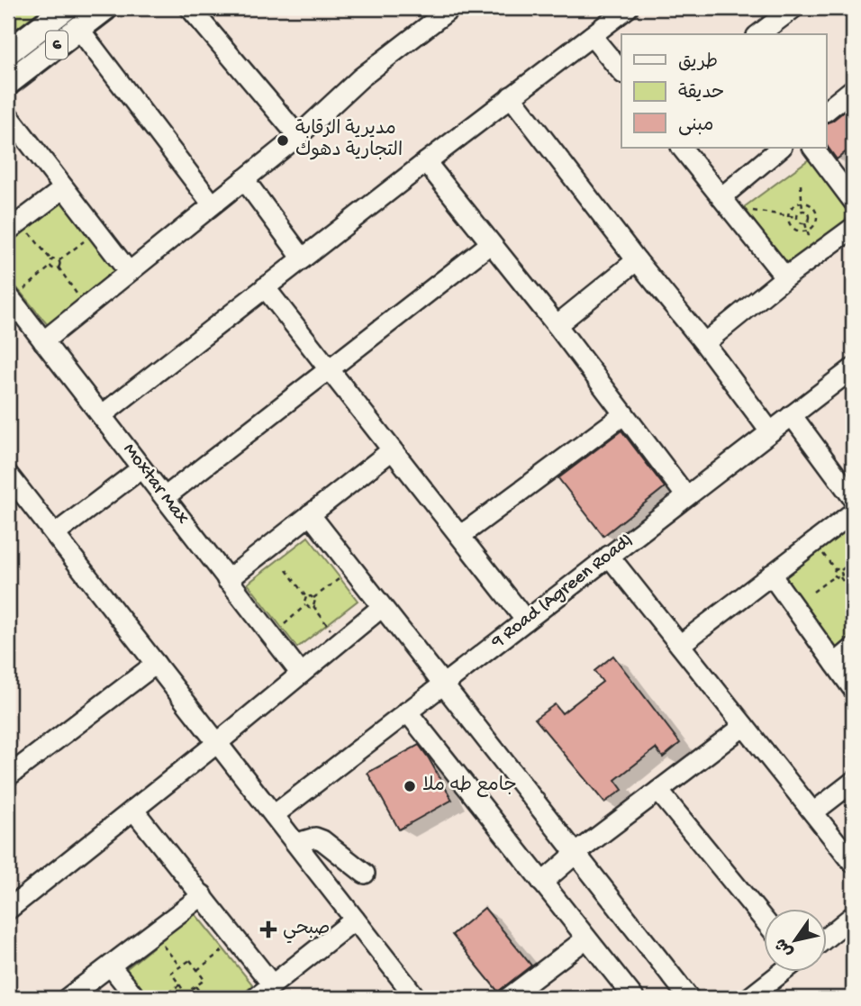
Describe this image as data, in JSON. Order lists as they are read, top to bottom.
{
  "streets": {
    "main road": ["6"],
    "street": ["Moxtar Max", "9 Road (Agreen Road)"]
  },
  "places": {
    "other": ["مديرية الرقابة التجارية دهوك", "جامع طه ملا"],
    "health": ["صبحي"]
  },
  "legend": ["طريق", "حديقة", "مبنى"],
  "north": "bottom left"
}
